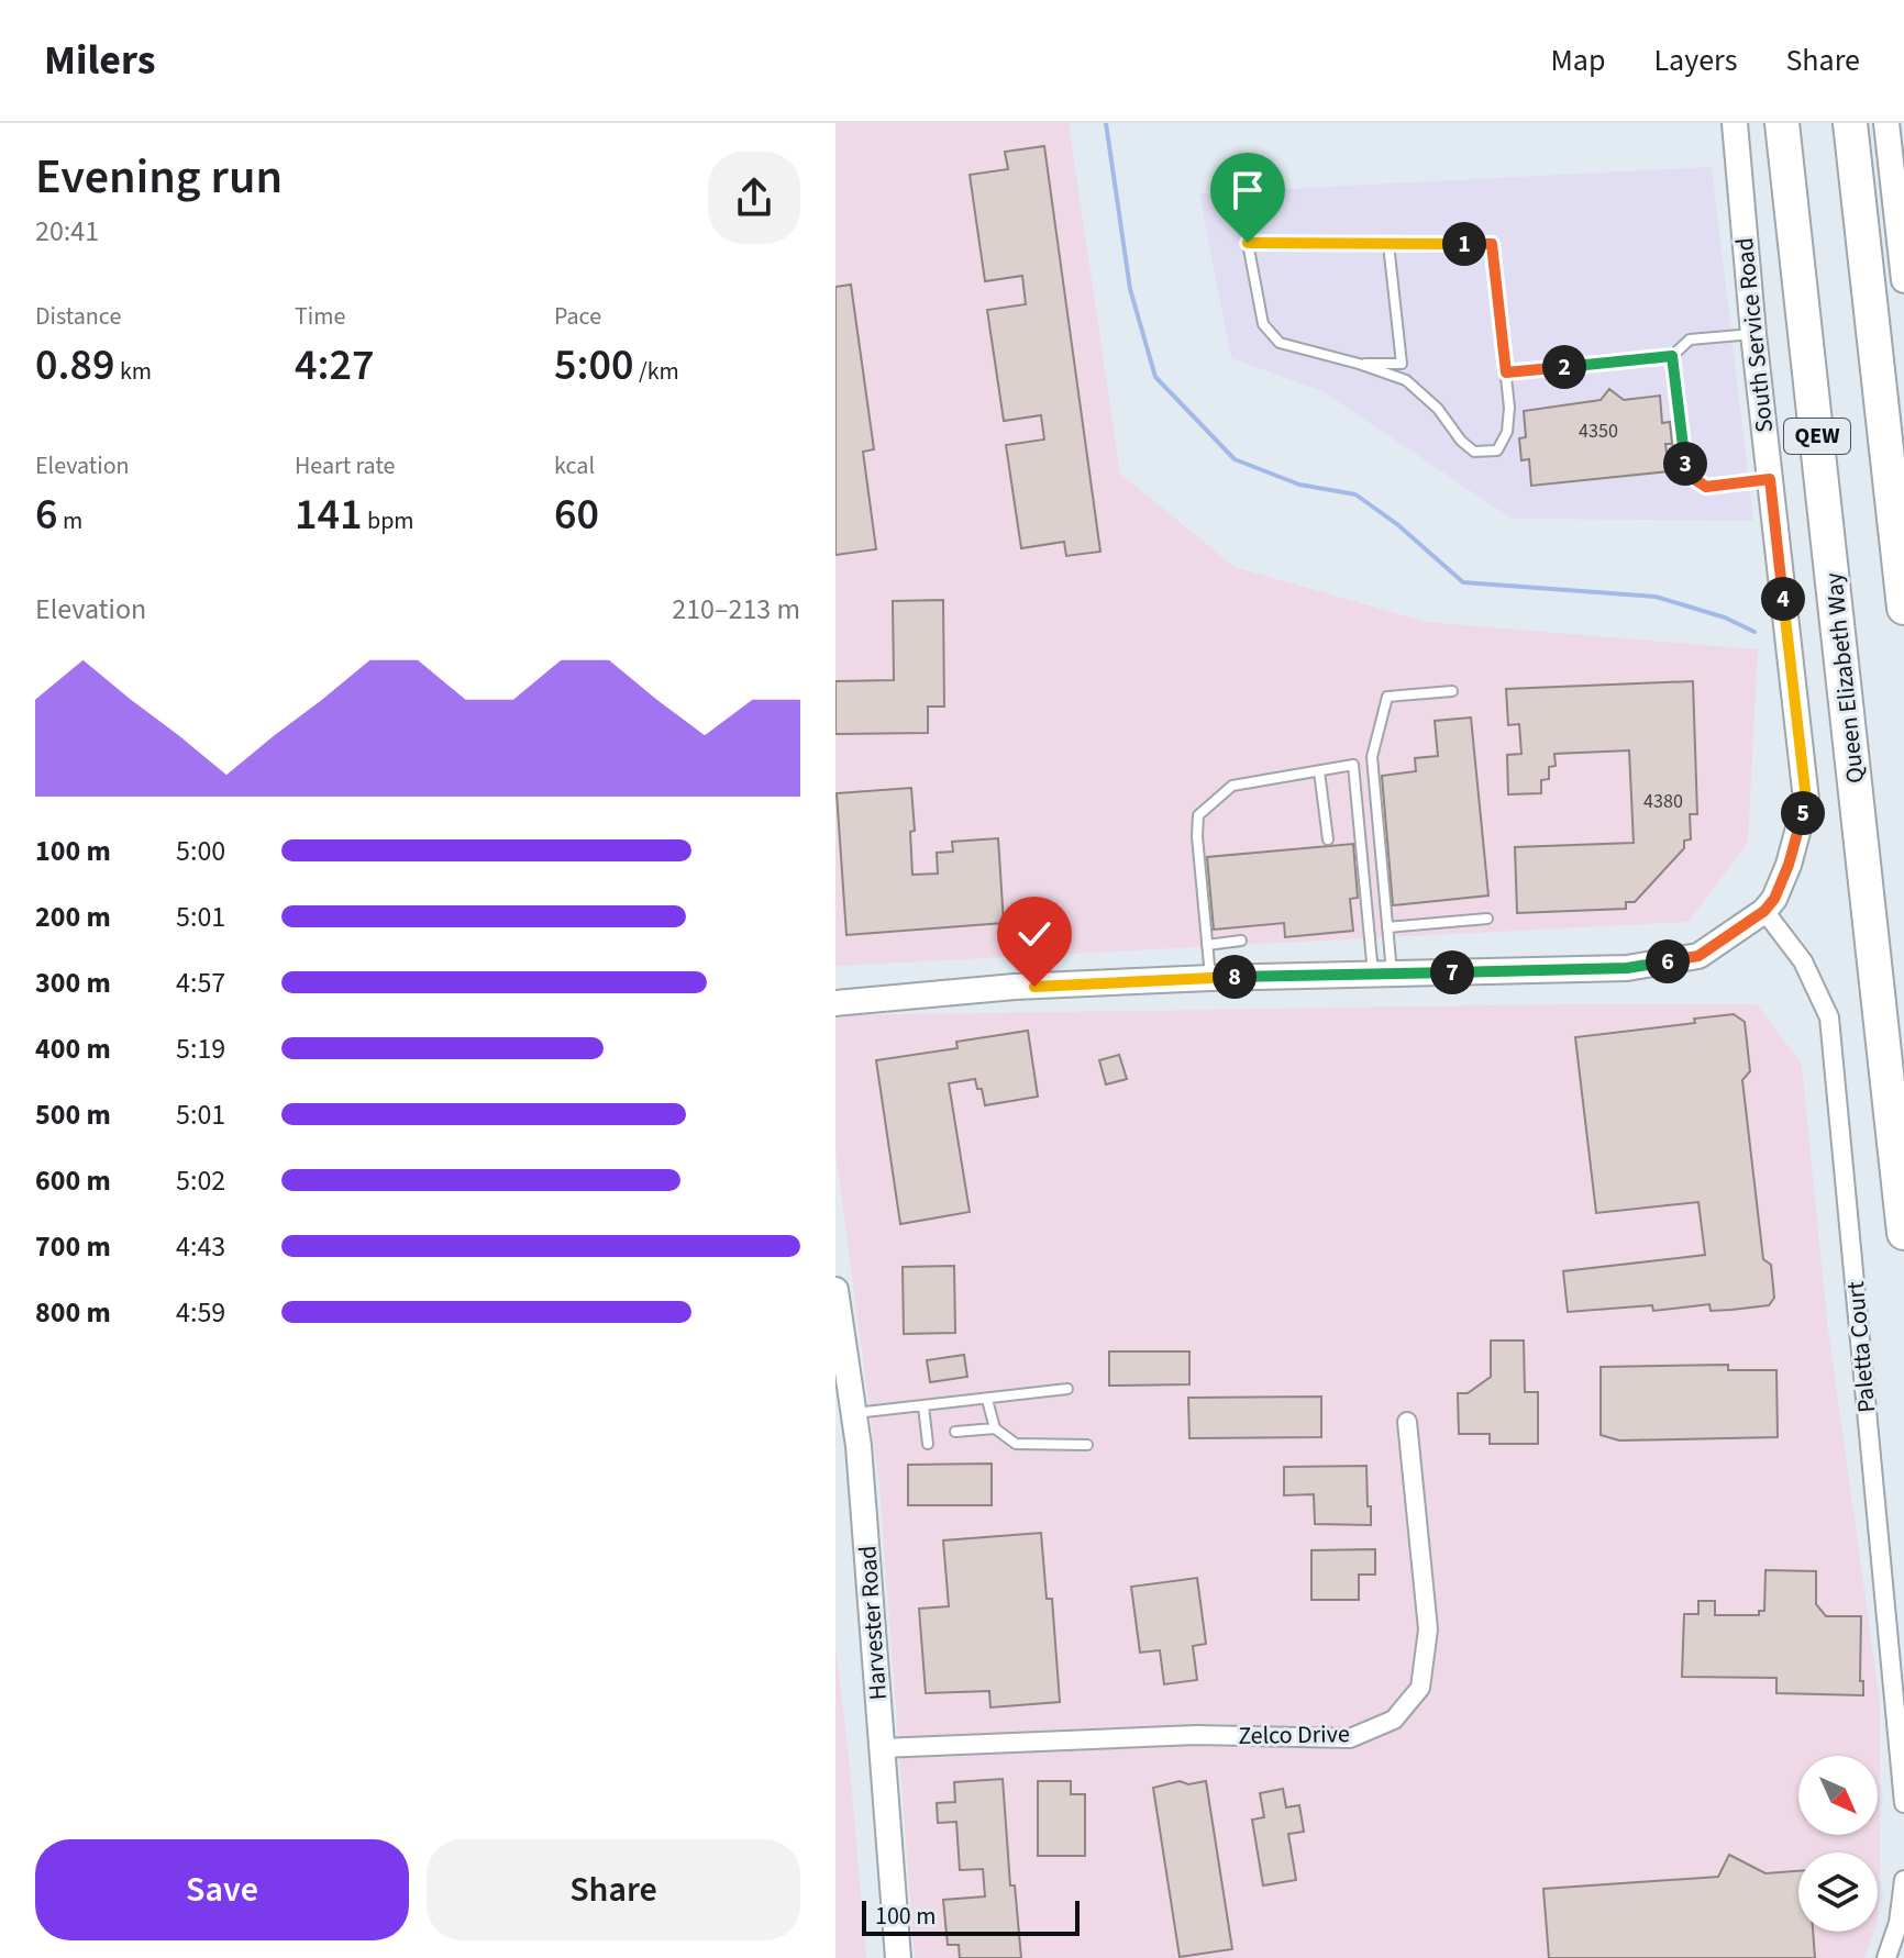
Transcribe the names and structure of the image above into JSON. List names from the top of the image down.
{
  "streets": {
    "highway": ["QEW", "Queen Elizabeth Way"],
    "street": [
      "South Service Road",
      "Paletta Court",
      "Harvester Road",
      "Zelco Drive"
    ]
  },
  "crossings": [
    ["South Service Road", "Paletta Court"],
    ["Harvester Road", "Zelco Drive"]
  ],
  "house_numbers": ["4350", "4380"],
  "scale_bar": "100 m",
  "north": "bottom right",
  "page": {
    "header": "Milers",
    "nav": ["Map", "Layers", "Share"],
    "heading": ["Evening run", "20:41"],
    "pins": [
      "1",
      "2",
      "3",
      "4",
      "5",
      "6",
      "7",
      "8"
    ],
    "stats": [
      ["Distance", "0.89 km"],
      ["Time", "4:27"],
      ["Pace", "5:00 /km"],
      ["Elevation", "6 m"],
      ["Heart rate", "141 bpm"],
      ["kcal", "60"]
    ],
    "chart": ["Elevation", "210–213 m"],
    "list": [
      {
        "name": "100 m",
        "note": "5:00"
      },
      {
        "name": "200 m",
        "note": "5:01"
      },
      {
        "name": "300 m",
        "note": "4:57"
      },
      {
        "name": "400 m",
        "note": "5:19"
      },
      {
        "name": "500 m",
        "note": "5:01"
      },
      {
        "name": "600 m",
        "note": "5:02"
      },
      {
        "name": "700 m",
        "note": "4:43"
      },
      {
        "name": "800 m",
        "note": "4:59"
      }
    ],
    "buttons": ["Save", "Share"],
    "scale": "100 m"
  }
}
